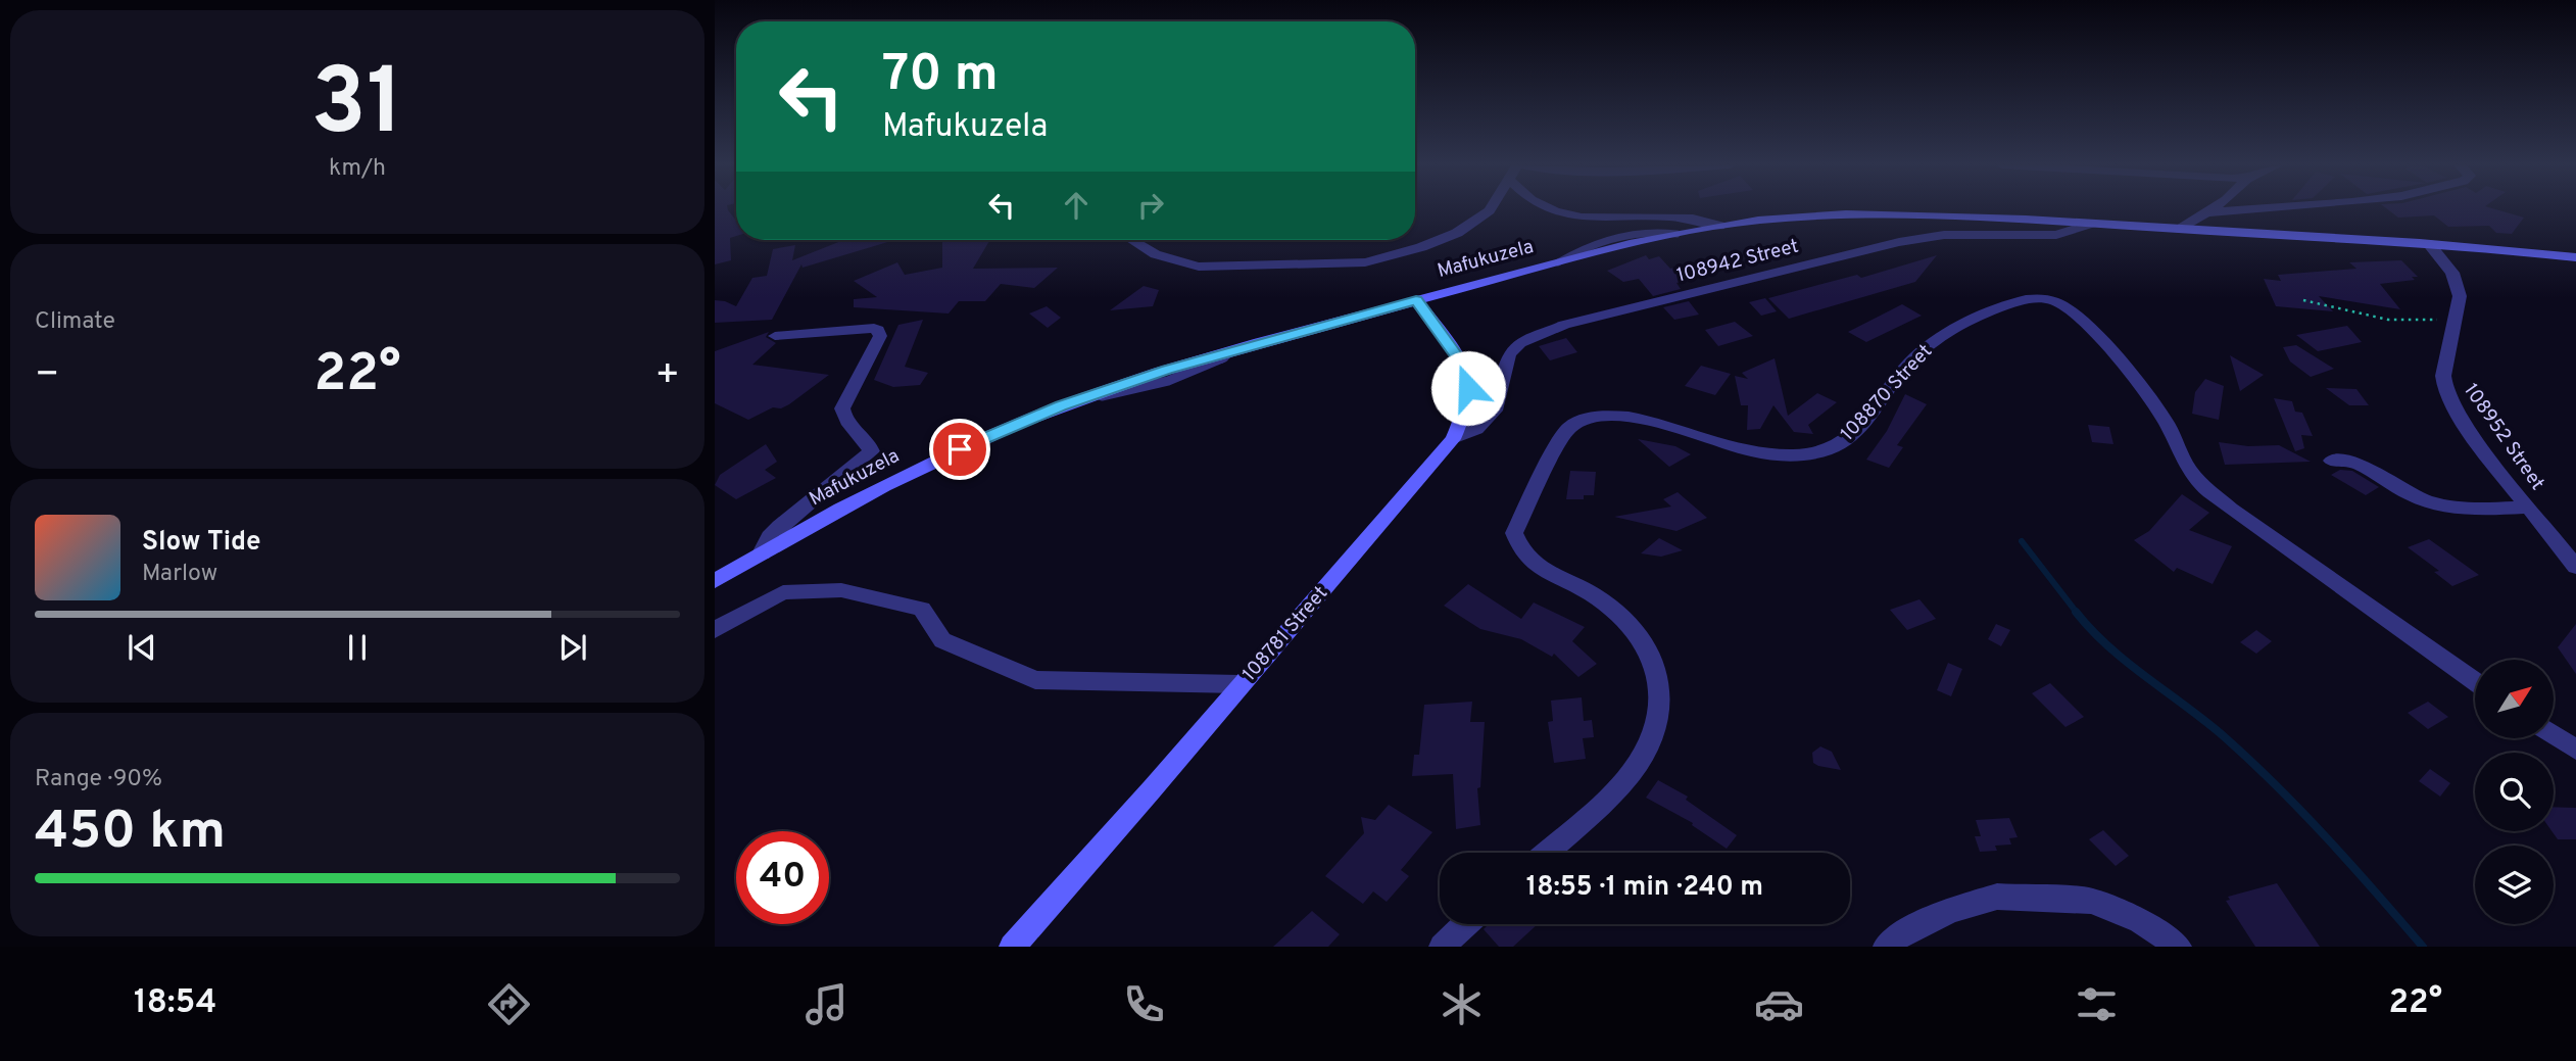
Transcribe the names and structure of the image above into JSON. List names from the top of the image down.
{
  "streets": {
    "main road": ["Mafukuzela", "108781 Street"],
    "street": ["108942 Street", "108870 Street", "108952 Street"]
  },
  "crossings": [
    ["Mafukuzela", "108942 Street"],
    ["Mafukuzela", "108952 Street"],
    ["Mafukuzela", "108781 Street"],
    ["108942 Street", "108781 Street"]
  ],
  "north": "top right",
  "page": {
    "tile": [
      ["31", "km/h"],
      "Climate",
      ["Range · 90%", "450 km"]
    ],
    "turn": ["70 m", "Mafukuzela"],
    "heat": ["−", "22°", "+"],
    "song": ["Slow Tide", "Marlow"],
    "limit": "40",
    "trip": "18:55 · 1 min · 240 m",
    "tabs": ["18:54", "22°"]
  }
}
